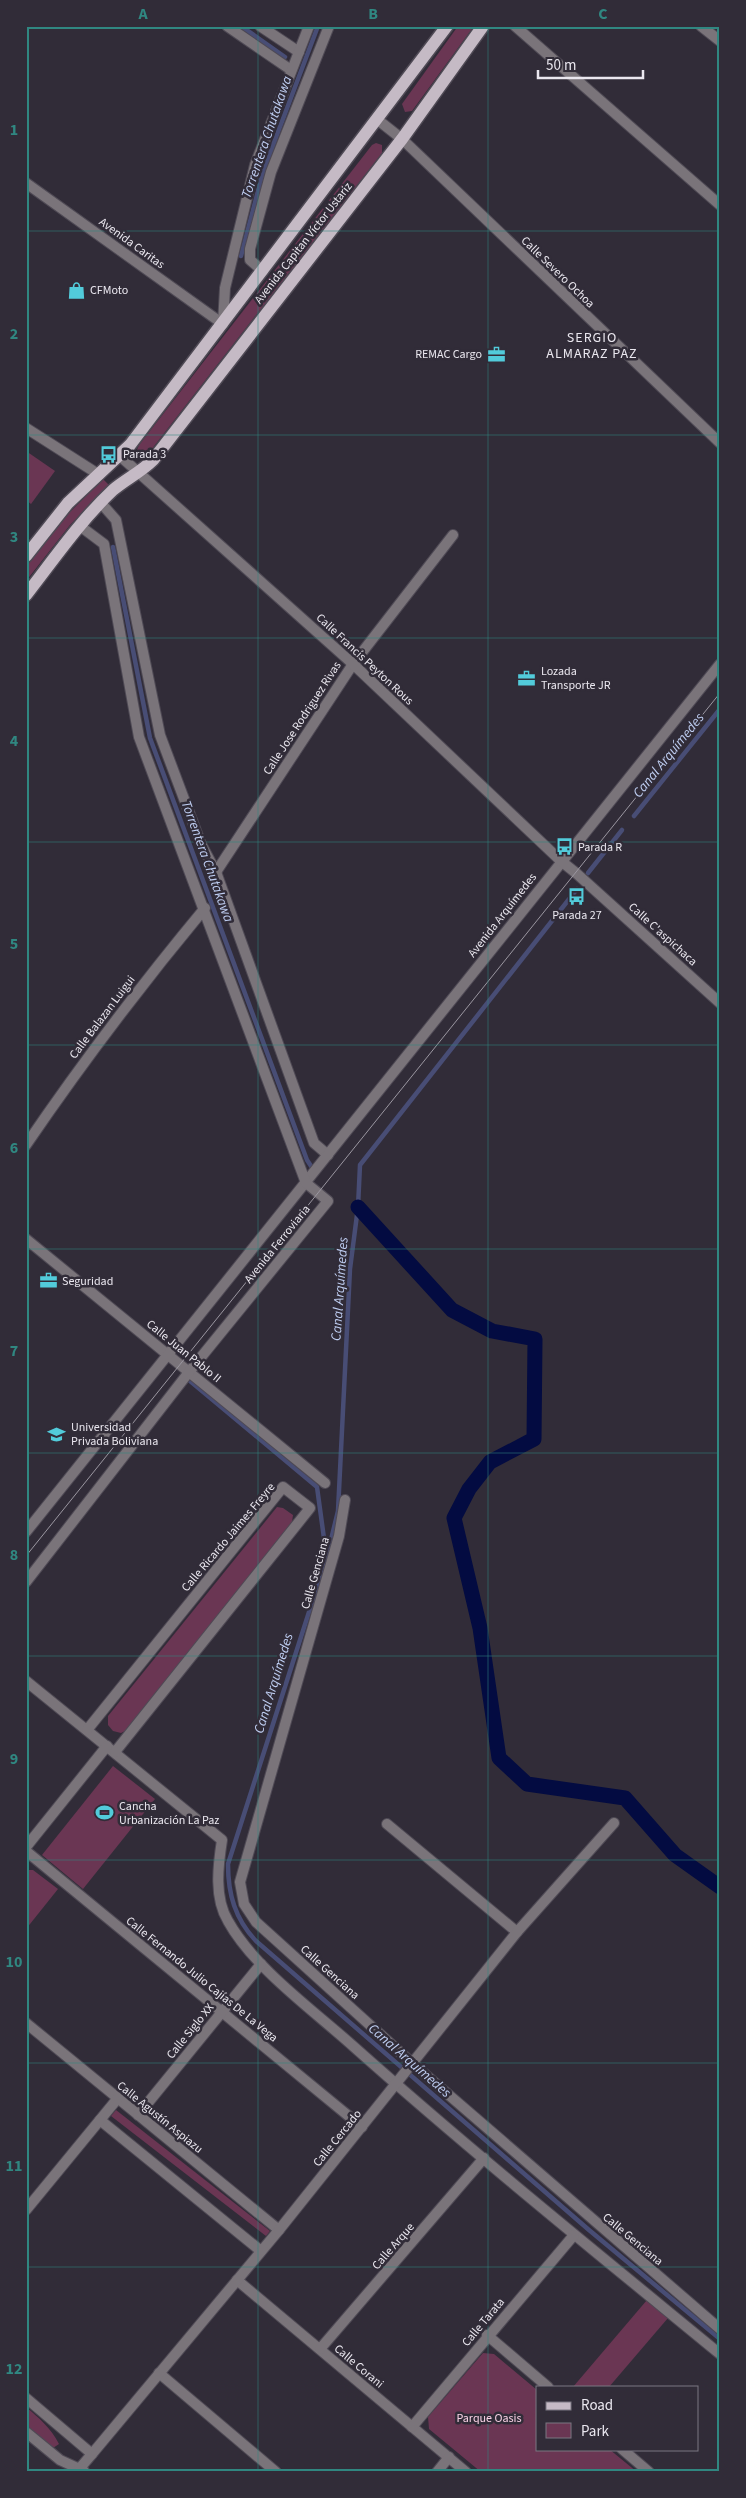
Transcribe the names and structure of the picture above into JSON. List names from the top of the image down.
{
  "streets": {
    "main road": ["Avenida Capitan Víctor Ustariz"],
    "street": [
      "Avenida Caritas",
      "Calle Severo Ochoa",
      "Calle Francis Peyton Rous",
      "Calle Jose Rodriguez Rivas",
      "Avenida Arquímedes",
      "Calle C'aspichaca",
      "Calle Balazan Luigui",
      "Avenida Ferroviaria",
      "Calle Juan Pablo II",
      "Calle Ricardo Jaimes Freyre",
      "Calle Genciana",
      "Calle Fernando Julio Cajías De La Vega",
      "Calle Siglo XX",
      "Calle Agustín Aspiazu",
      "Calle Cercado",
      "Calle Arque",
      "Calle Tarata",
      "Calle Corani"
    ]
  },
  "crossings": [
    ["Avenida Caritas", "Avenida Capitan Víctor Ustariz"],
    ["Avenida Capitan Víctor Ustariz", "Calle Severo Ochoa"],
    ["Avenida Capitan Víctor Ustariz", "Calle Francis Peyton Rous"],
    ["Calle Francis Peyton Rous", "Calle Jose Rodriguez Rivas"],
    ["Calle Francis Peyton Rous", "Avenida Arquímedes"],
    ["Calle Francis Peyton Rous", "Calle C'aspichaca"],
    ["Avenida Arquímedes", "Avenida Ferroviaria"],
    ["Avenida Ferroviaria", "Calle Juan Pablo II"],
    ["Calle Genciana", "Calle Cercado"],
    ["Calle Fernando Julio Cajías De La Vega", "Calle Siglo XX"],
    ["Calle Fernando Julio Cajías De La Vega", "Calle Cercado"],
    ["Calle Siglo XX", "Calle Agustín Aspiazu"],
    ["Calle Agustín Aspiazu", "Calle Cercado"],
    ["Calle Cercado", "Calle Corani"],
    ["Calle Arque", "Calle Corani"],
    ["Calle Tarata", "Calle Corani"]
  ],
  "districts": ["SERGIO ALMARAZ PAZ"],
  "water": ["Torrentera Chutakawa", "Canal Arquímedes"],
  "parks": ["Parque Oasis"],
  "places": {
    "shop": ["CFMoto"],
    "office": ["REMAC Cargo", "Lozada Transporte JR", "Seguridad"],
    "bus stop": ["Parada 3", "Parada R", "Parada 27"],
    "school or university": ["Universidad Privada Boliviana"],
    "sports": ["Cancha Urbanización La Paz"]
  },
  "legend": ["Road", "Park"],
  "scale_bar": "50 m",
  "grid": {
    "columns": ["A", "B", "C"],
    "rows": [
      "1",
      "2",
      "3",
      "4",
      "5",
      "6",
      "7",
      "8",
      "9",
      "10",
      "11",
      "12"
    ]
  }
}
